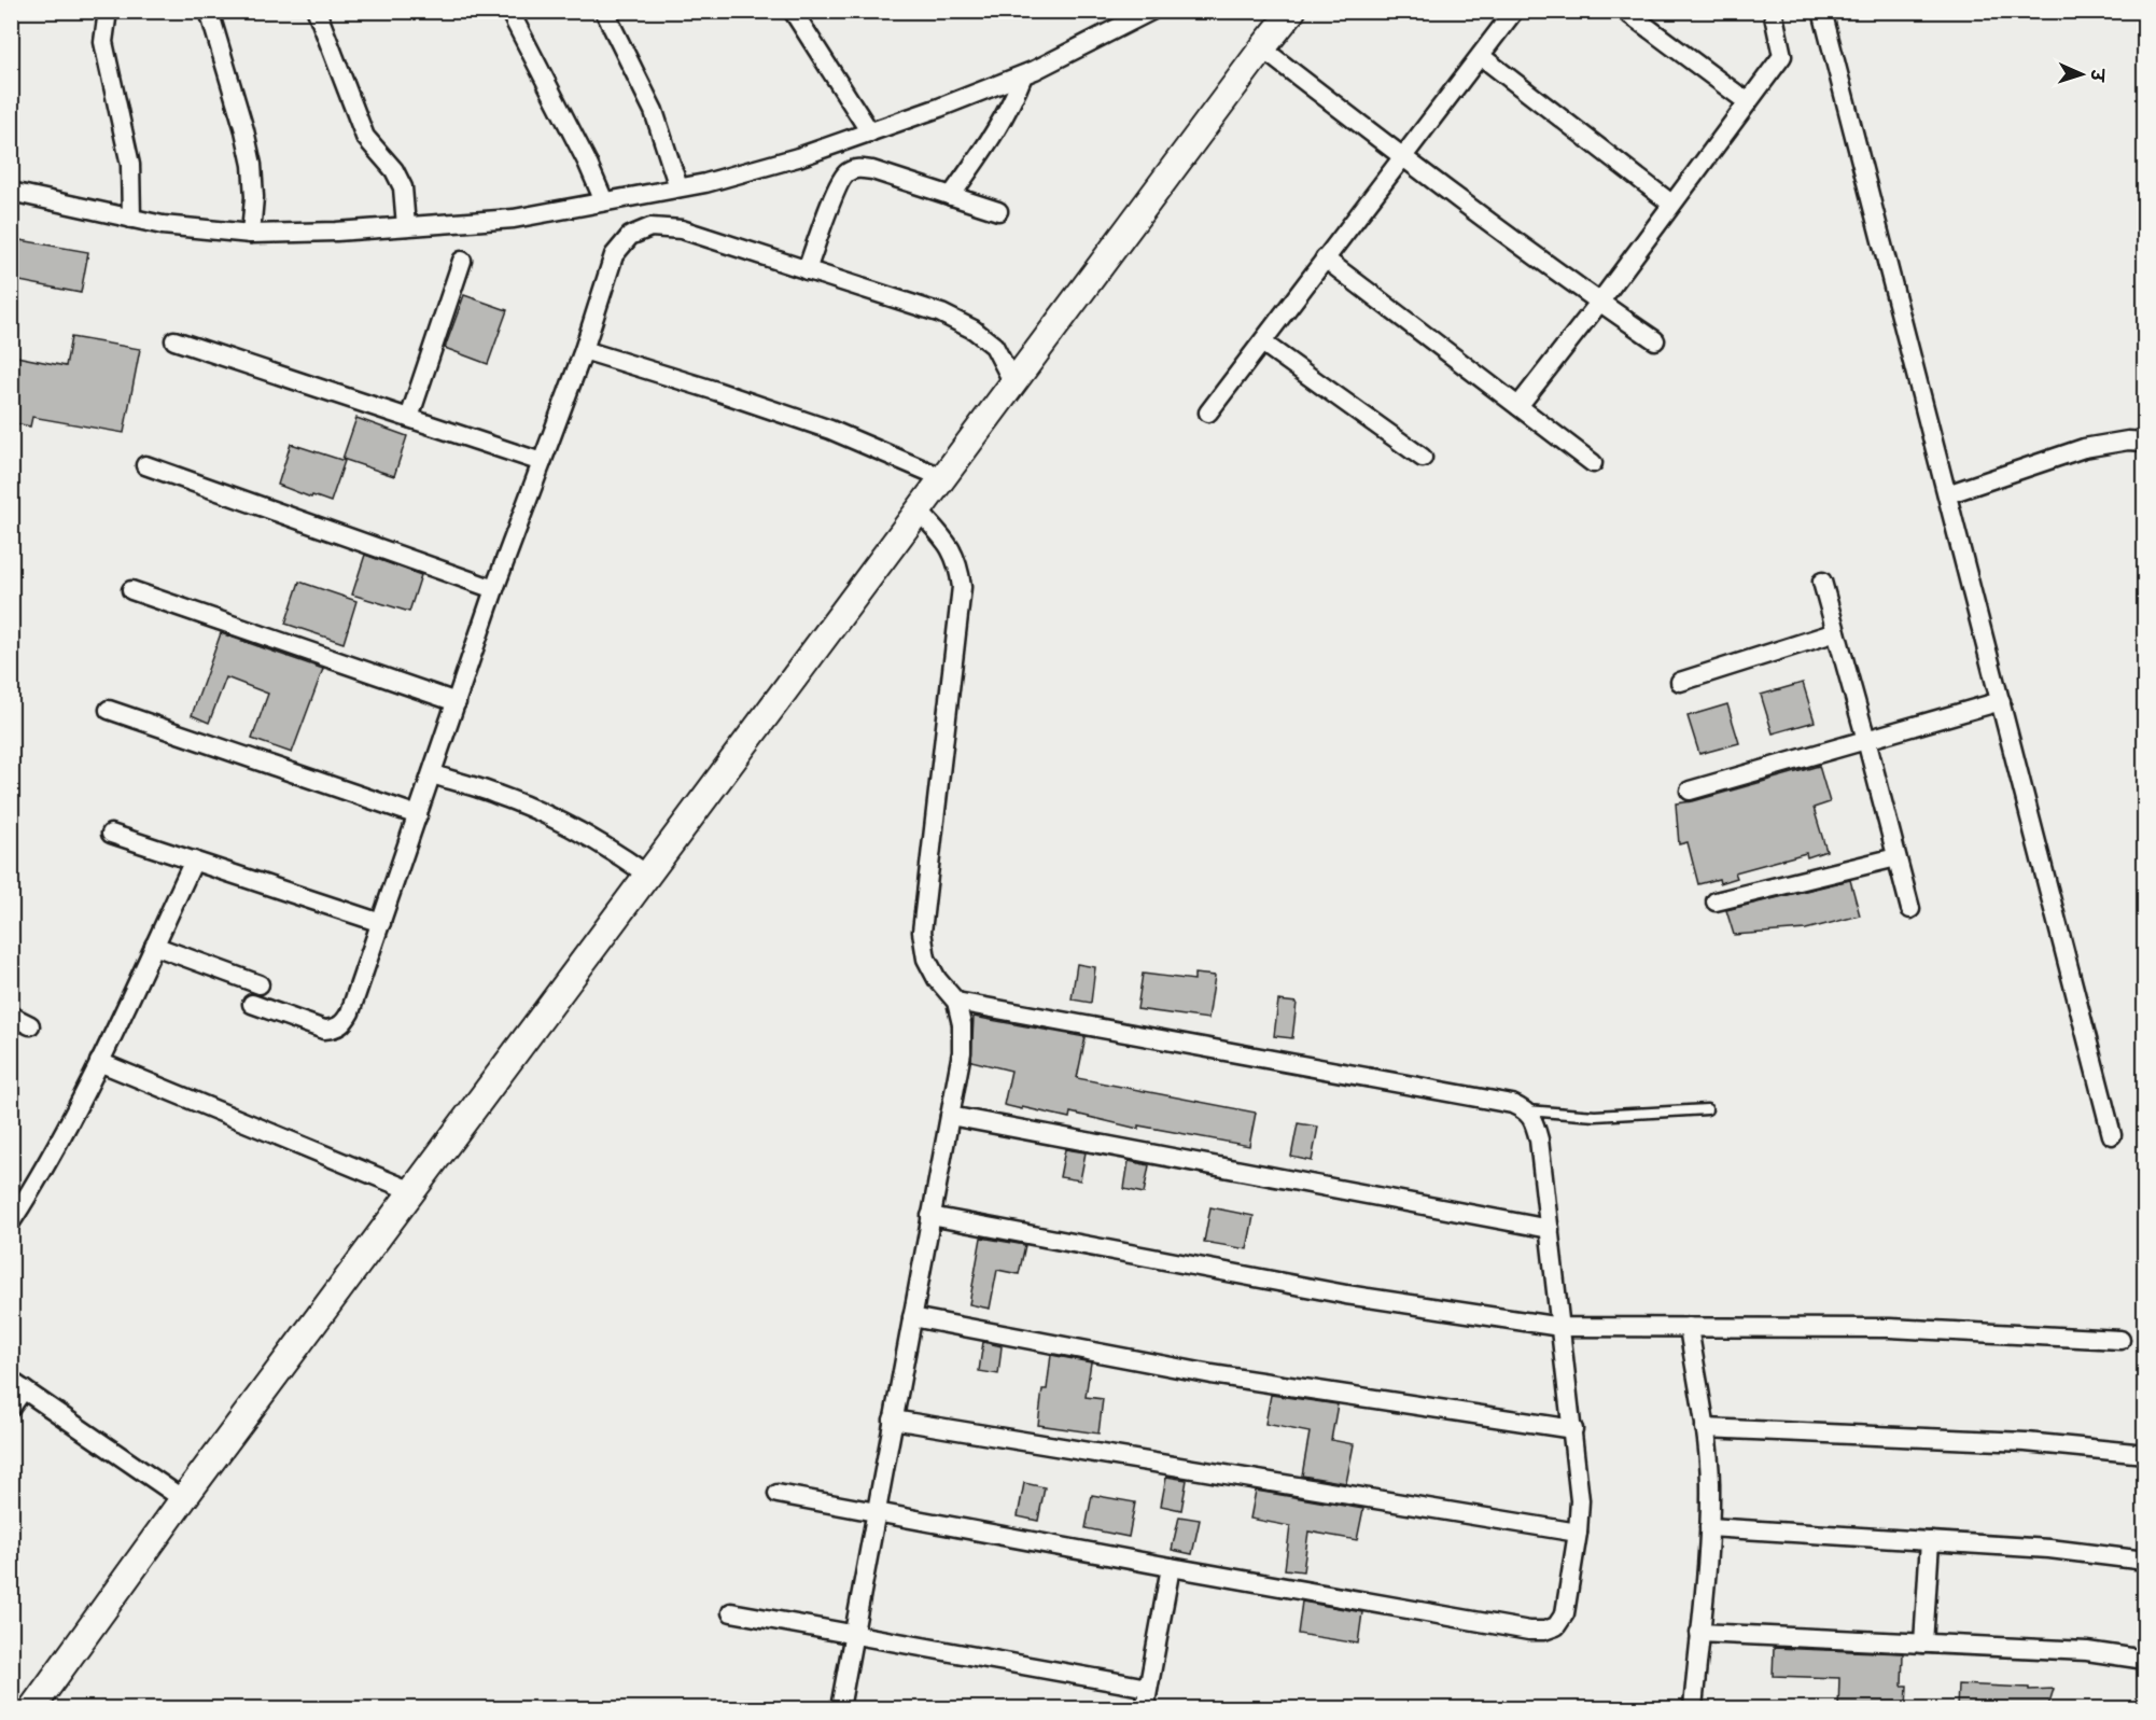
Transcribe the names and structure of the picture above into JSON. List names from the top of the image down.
{
  "north": "right"
}
